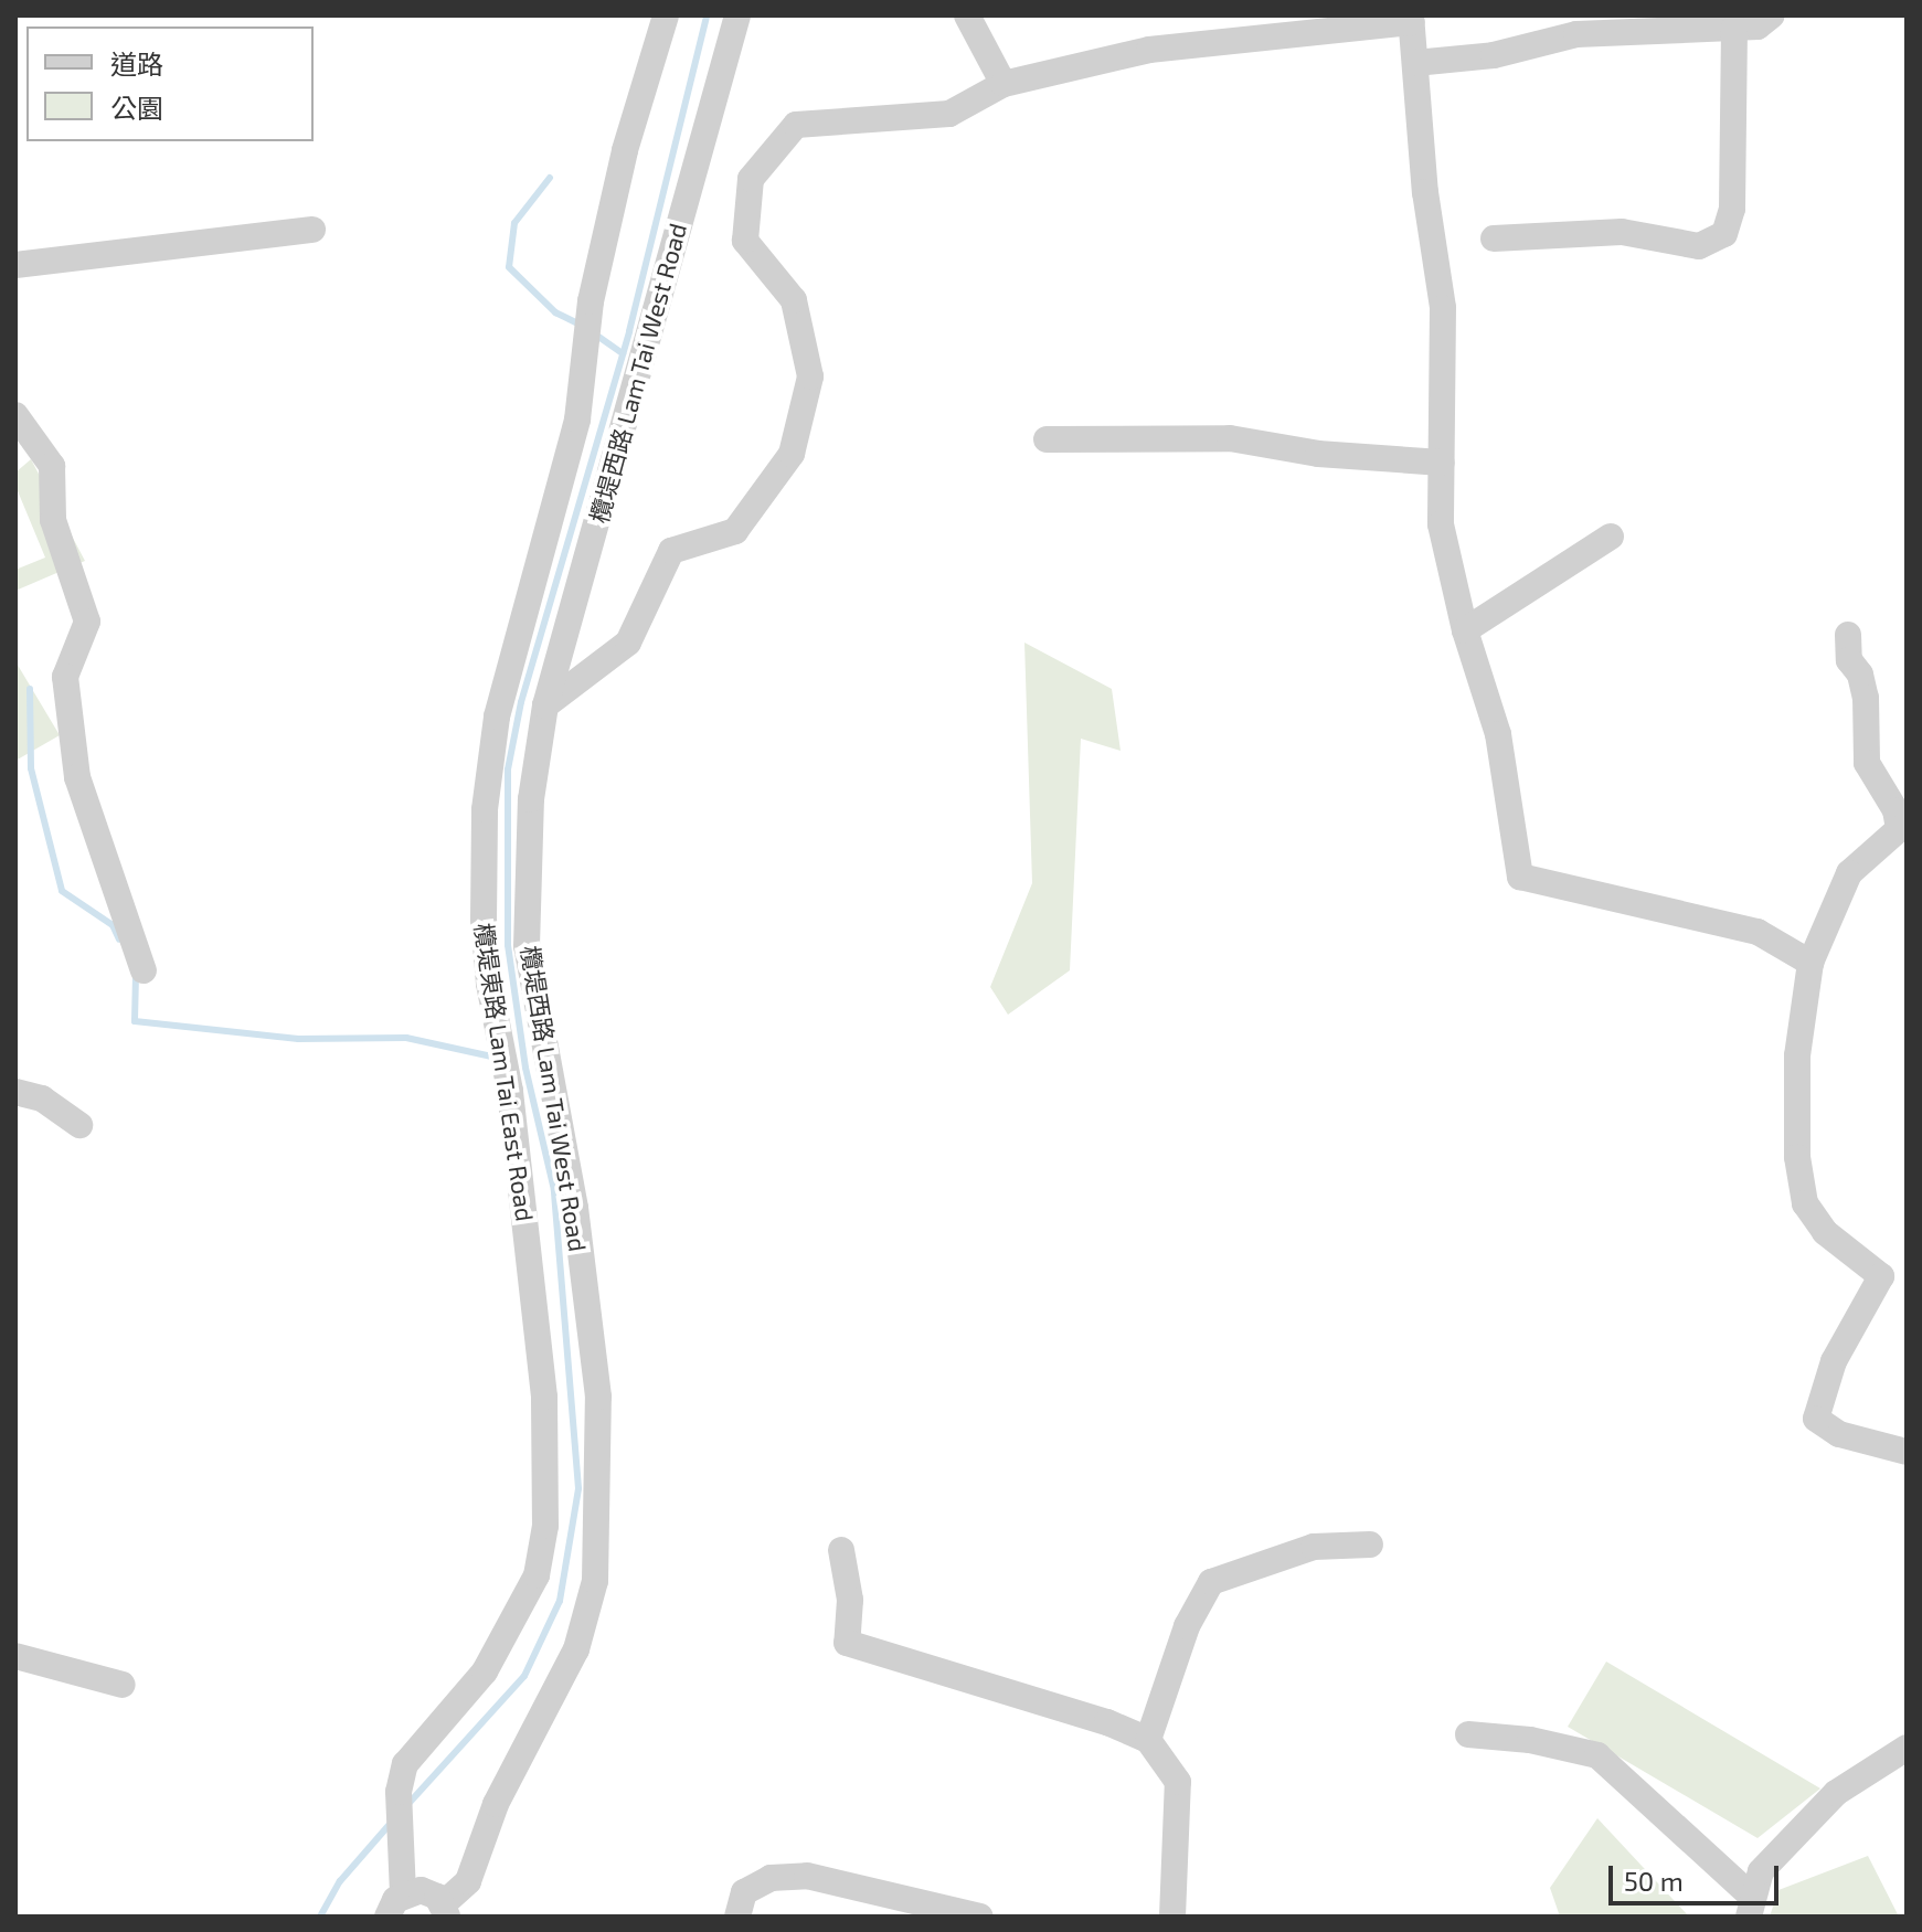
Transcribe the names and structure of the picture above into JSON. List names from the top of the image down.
{
  "streets": {
    "street": ["欖堤西路 Lam Tai West Road", "欖堤東路 Lam Tai East Road"]
  },
  "legend": ["道路", "公園"],
  "scale_bar": "50 m"
}
